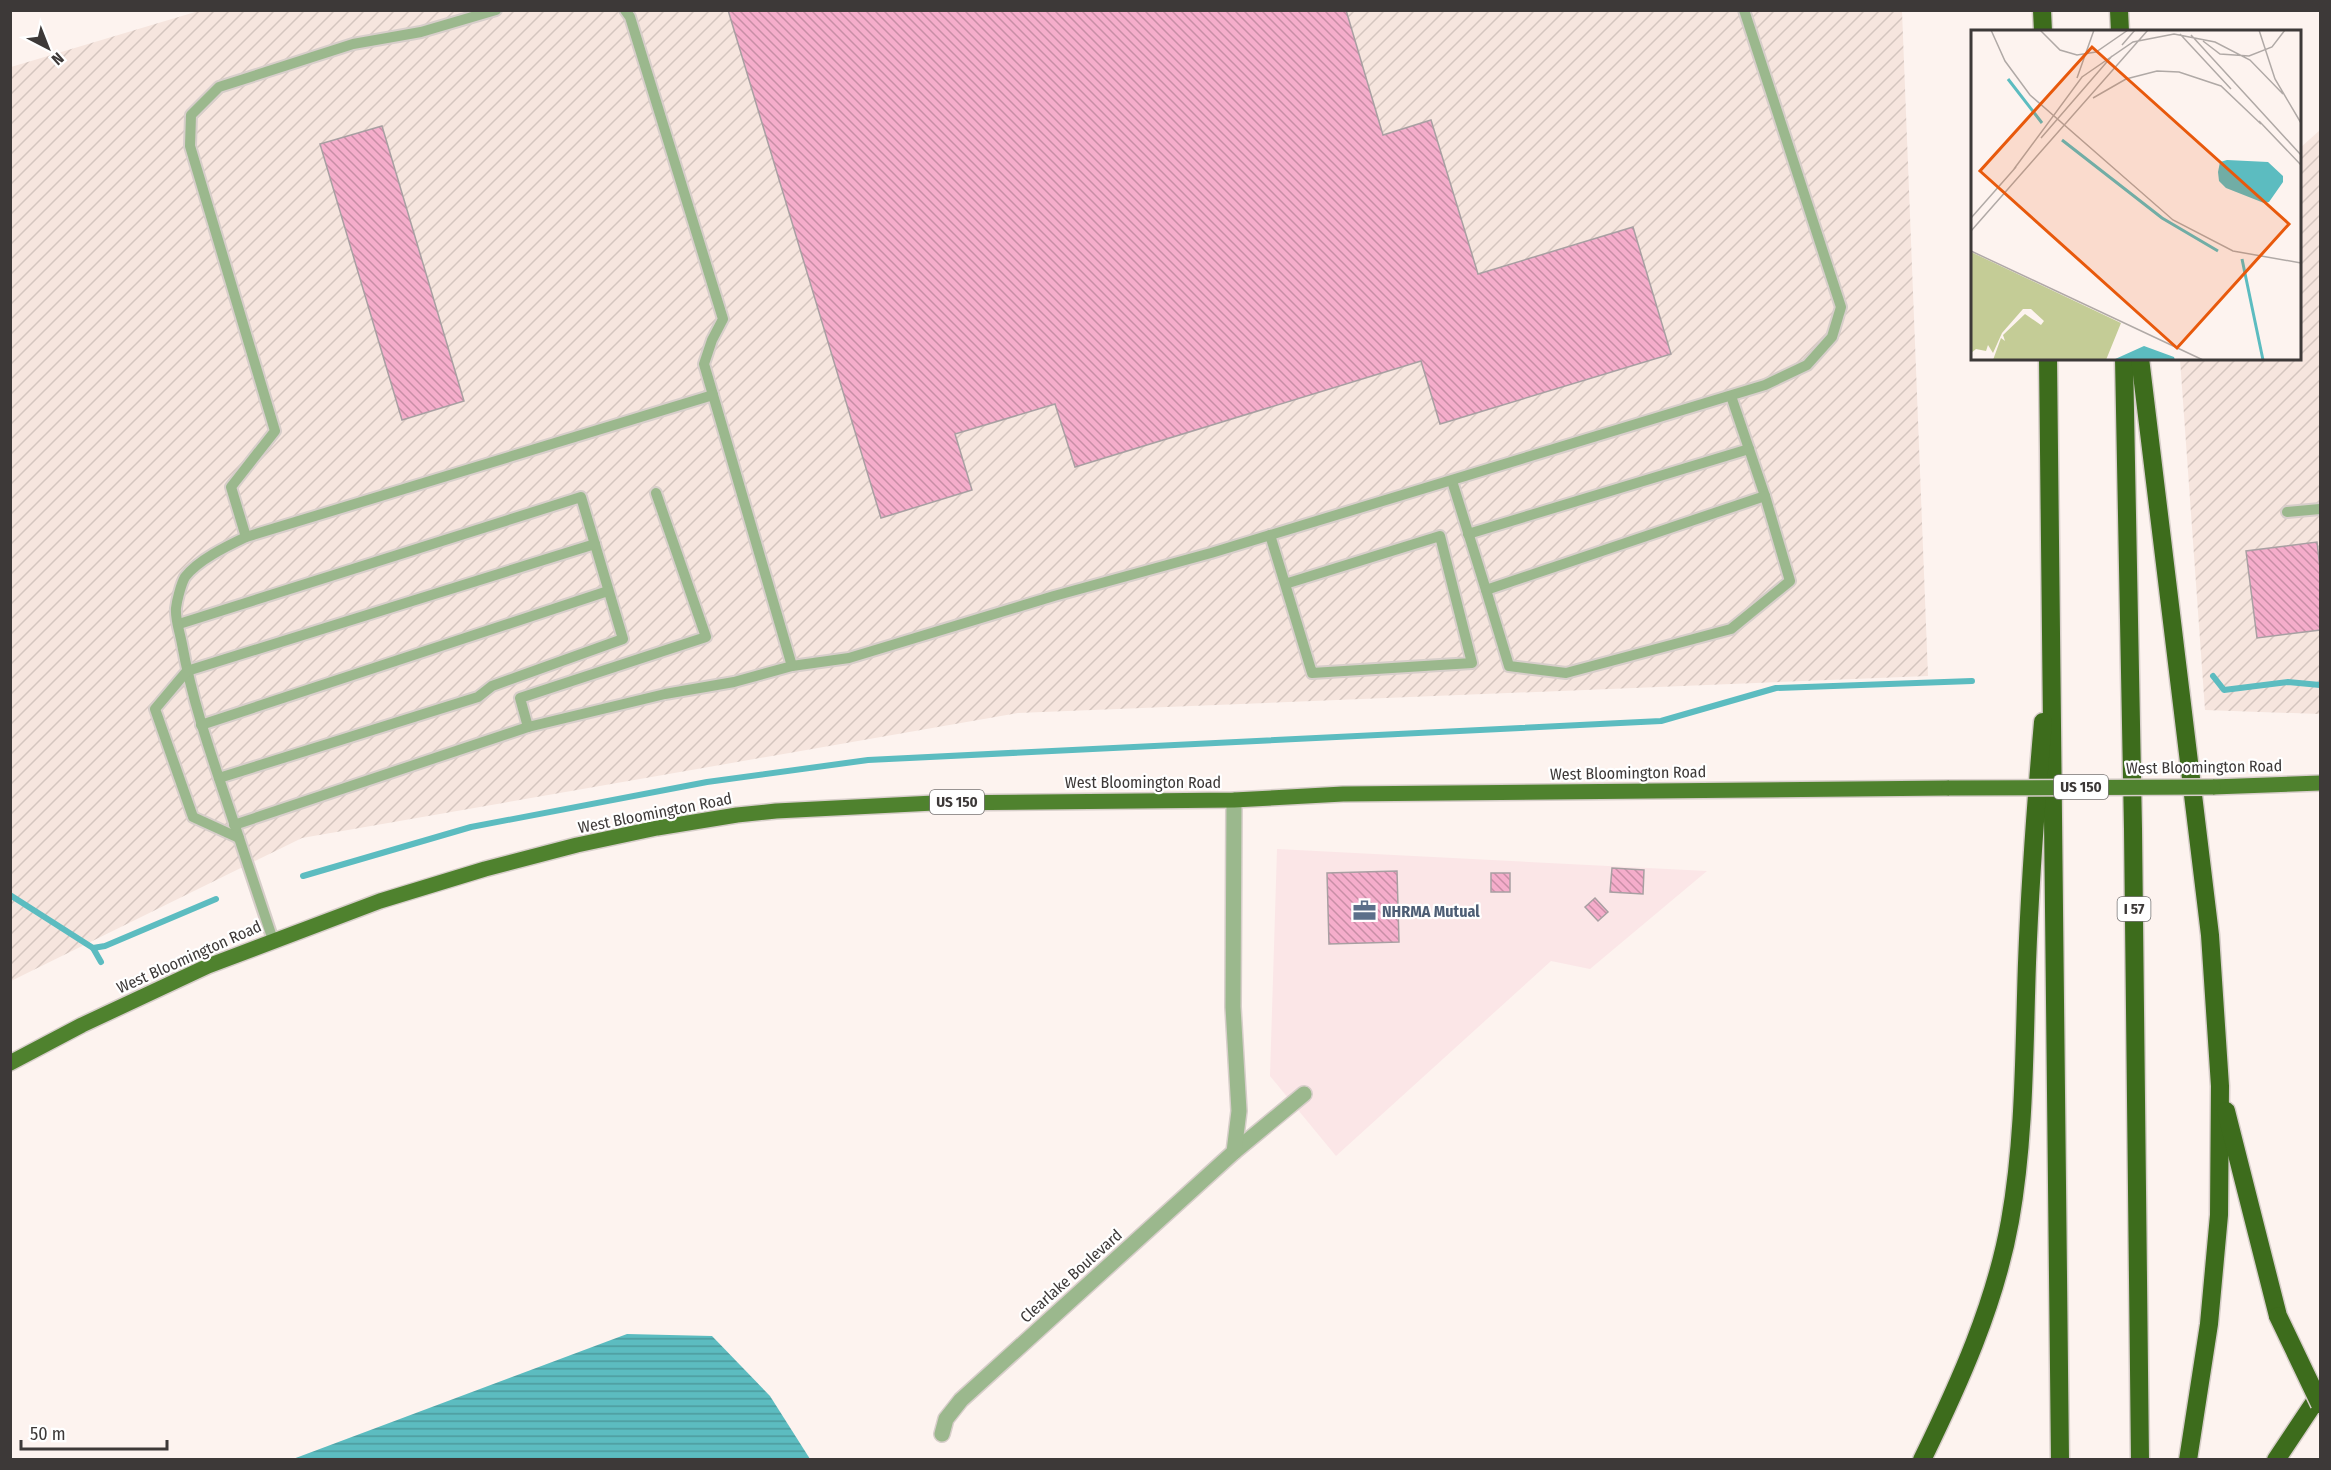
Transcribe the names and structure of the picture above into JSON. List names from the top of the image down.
{
  "streets": {
    "highway": ["I 57"],
    "main road": ["West Bloomington Road", "US 150"],
    "street": ["Clearlake Boulevard"]
  },
  "places": {
    "office": ["NHRMA Mutual"]
  },
  "scale_bar": "50 m",
  "north": "bottom right"
}
